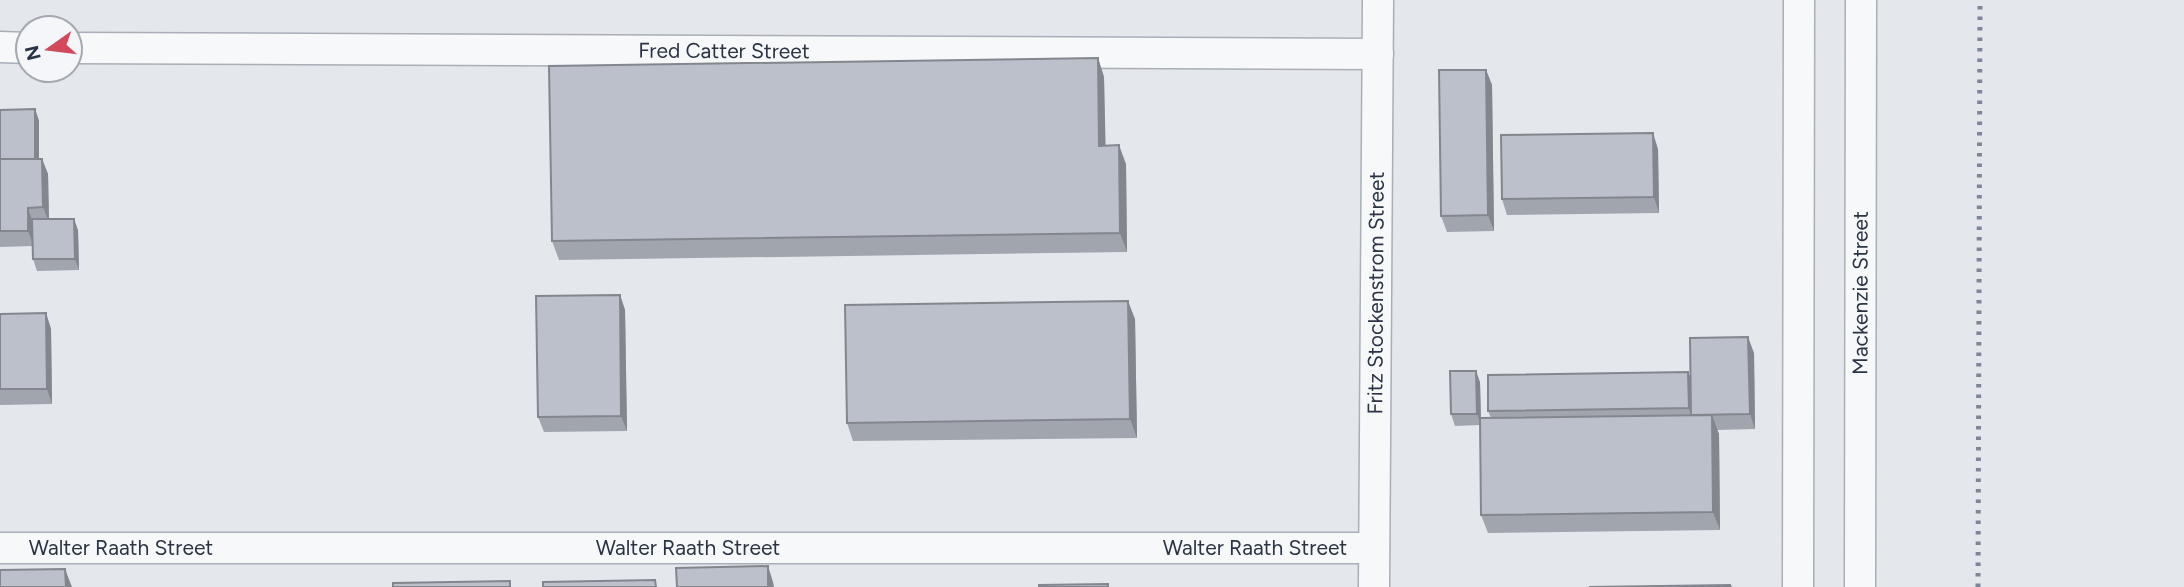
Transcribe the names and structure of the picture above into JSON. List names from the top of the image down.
{
  "streets": {
    "street": [
      "Fred Catter Street",
      "Fritz Stockenstrom Street",
      "Mackenzie Street",
      "Walter Raath Street"
    ]
  },
  "crossings": [
    ["Fred Catter Street", "Fritz Stockenstrom Street"],
    ["Fritz Stockenstrom Street", "Walter Raath Street"]
  ],
  "north": "left"
}
